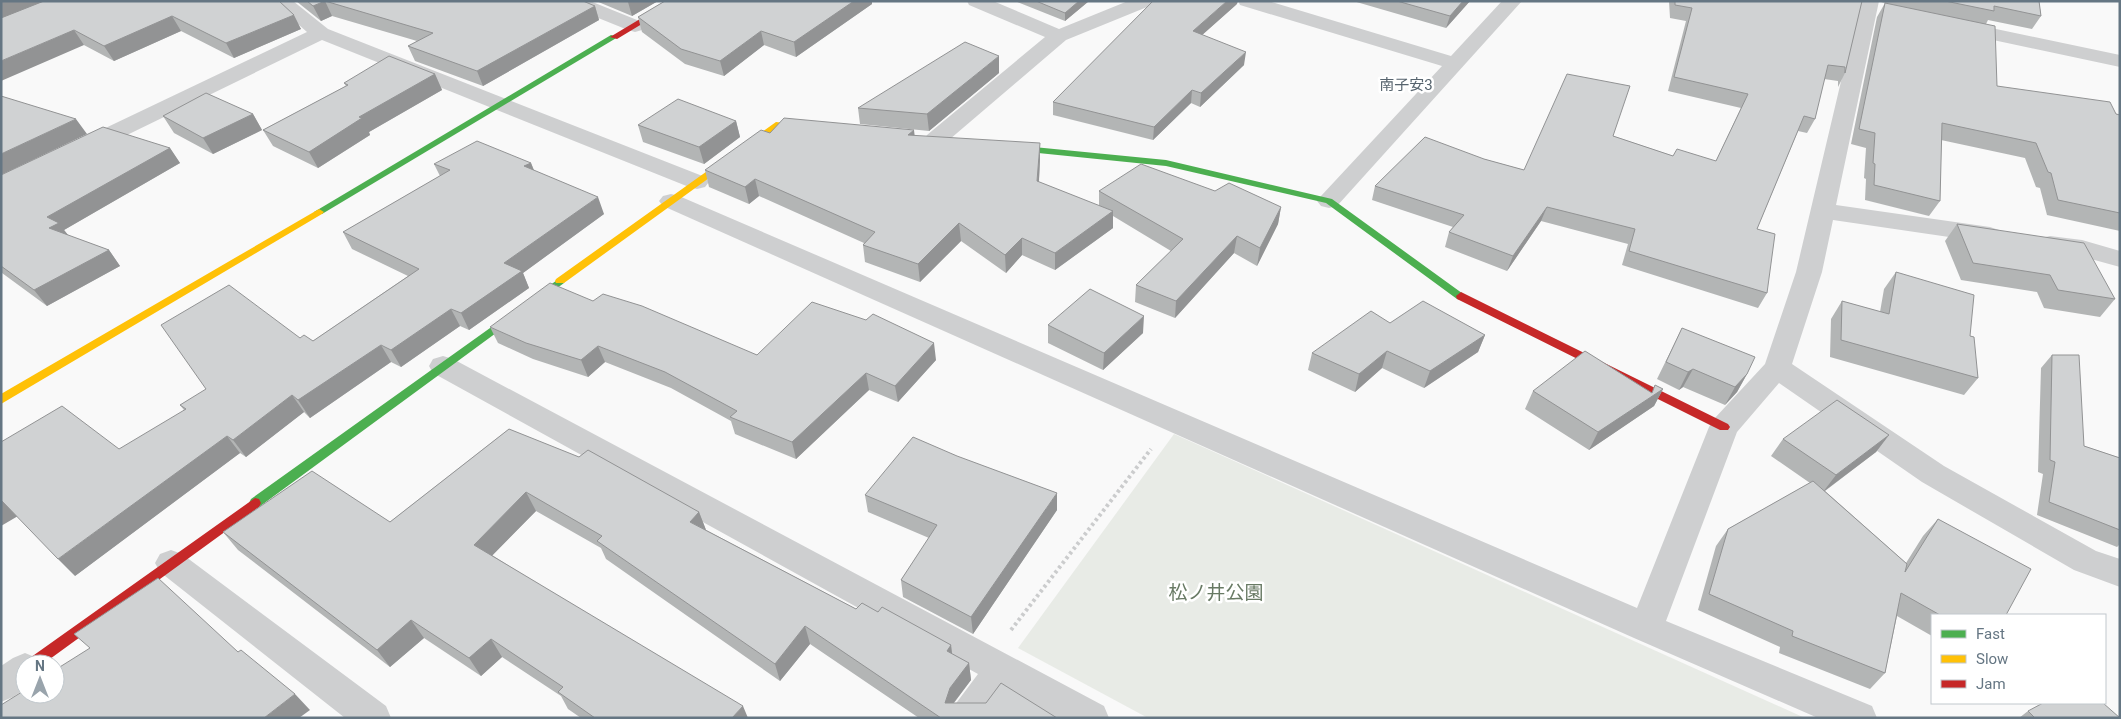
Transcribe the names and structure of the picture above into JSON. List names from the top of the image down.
{
  "districts": ["南子安3"],
  "parks": ["松ノ井公園"],
  "legend": ["Fast", "Slow", "Jam"],
  "north": "top"
}
